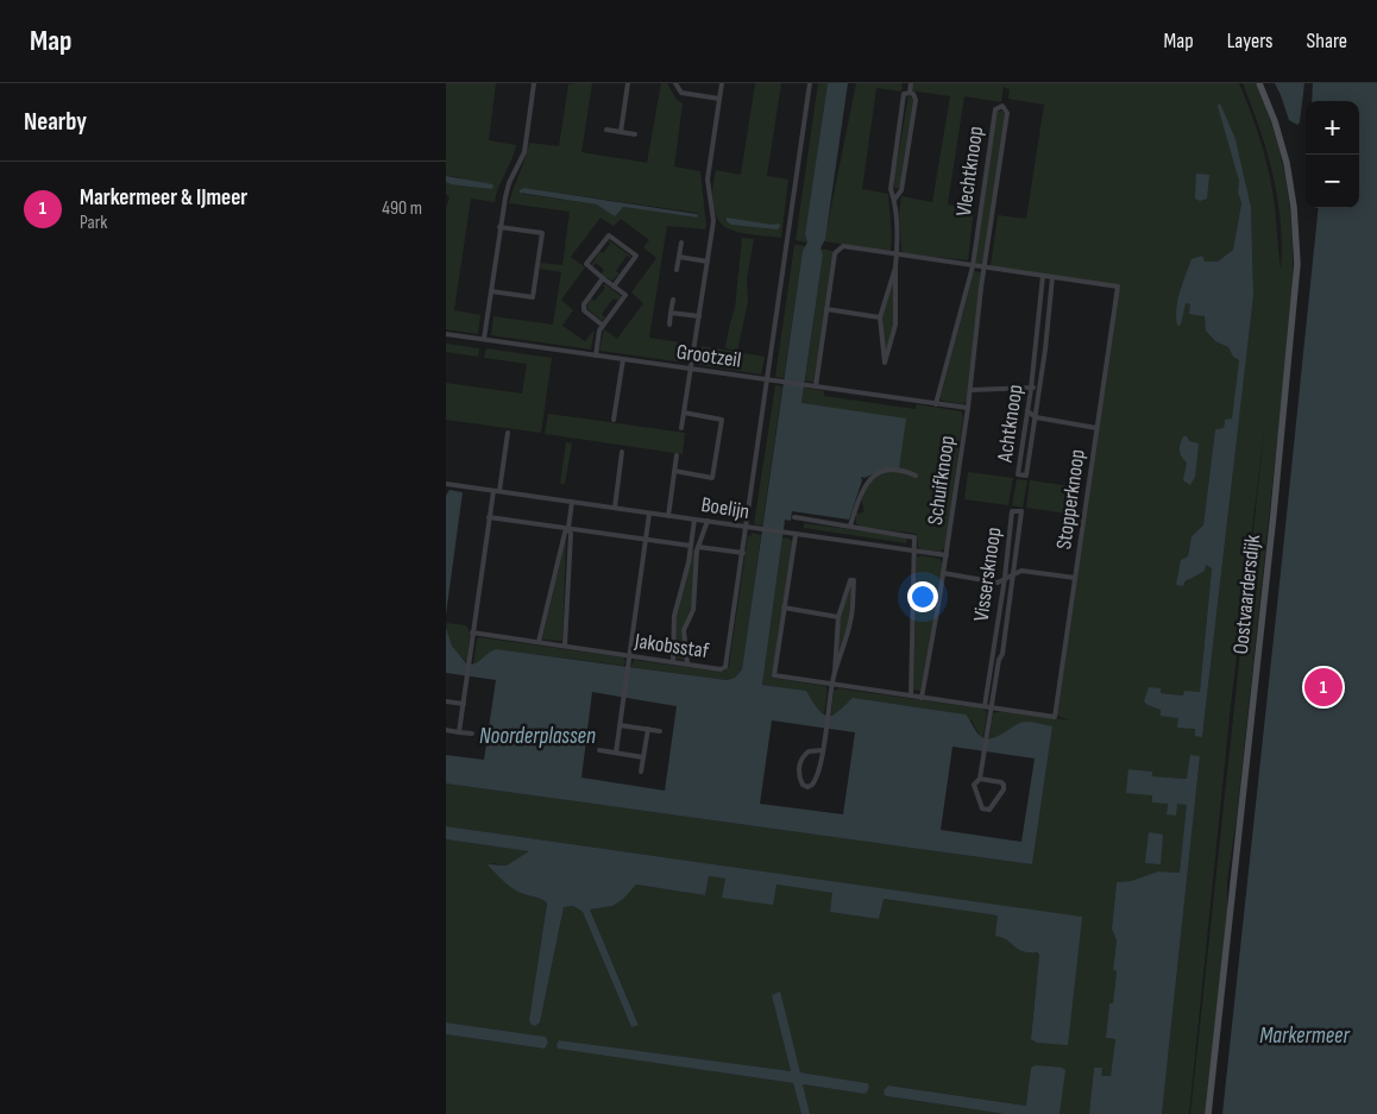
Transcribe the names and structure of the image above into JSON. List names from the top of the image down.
{
  "streets": {
    "main road": ["Oostvaardersdijk"],
    "street": [
      "Vlechtknoop",
      "Grootzeil",
      "Achtknoop",
      "Schuifknoop",
      "Stopperknoop",
      "Boelijn",
      "Vissersknoop",
      "Jakobsstaf"
    ]
  },
  "crossings": [
    ["Vlechtknoop", "Schuifknoop"],
    ["Grootzeil", "Schuifknoop"],
    ["Grootzeil", "Jakobsstaf"],
    ["Achtknoop", "Stopperknoop"],
    ["Schuifknoop", "Boelijn"],
    ["Stopperknoop", "Vissersknoop"],
    ["Boelijn", "Jakobsstaf"]
  ],
  "water": ["Noorderplassen", "Markermeer"],
  "page": {
    "header": "Map",
    "nav": ["Map", "Layers", "Share"],
    "heading": "Nearby",
    "map_buttons": ["+", "−"],
    "list": [
      {
        "mark": "1",
        "name": "Markermeer & IJmeer",
        "note": "Park",
        "value": "490 m"
      }
    ],
    "pins": "1"
  }
}
